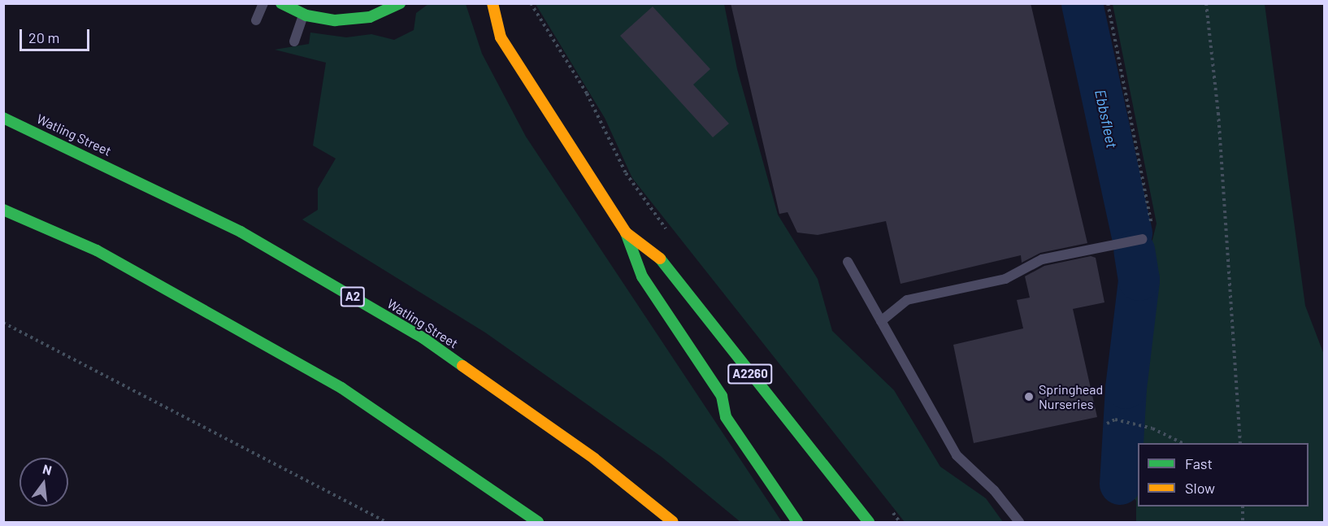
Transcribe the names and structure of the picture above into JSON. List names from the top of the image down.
{
  "streets": {
    "main road": ["Watling Street", "A2", "A2260"]
  },
  "water": ["Ebbsfleet"],
  "places": ["Springhead Nurseries"],
  "legend": ["Fast", "Slow"],
  "scale_bar": "20 m",
  "north": "top"
}
